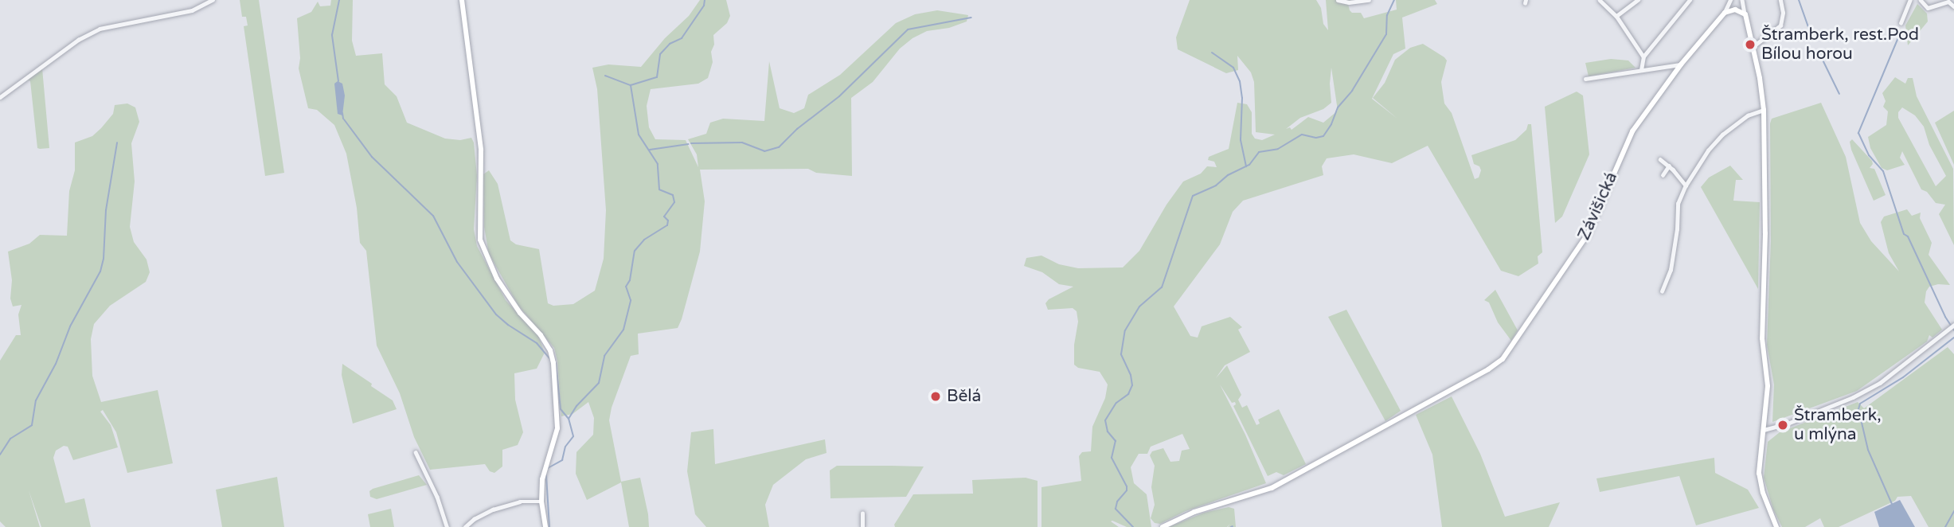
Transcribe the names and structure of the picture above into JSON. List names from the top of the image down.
{
  "streets": {
    "street": ["Závišická"]
  },
  "places": ["Štramberk, rest.Pod Bílou horou", "Bělá", "Štramberk, u mlýna"]
}
